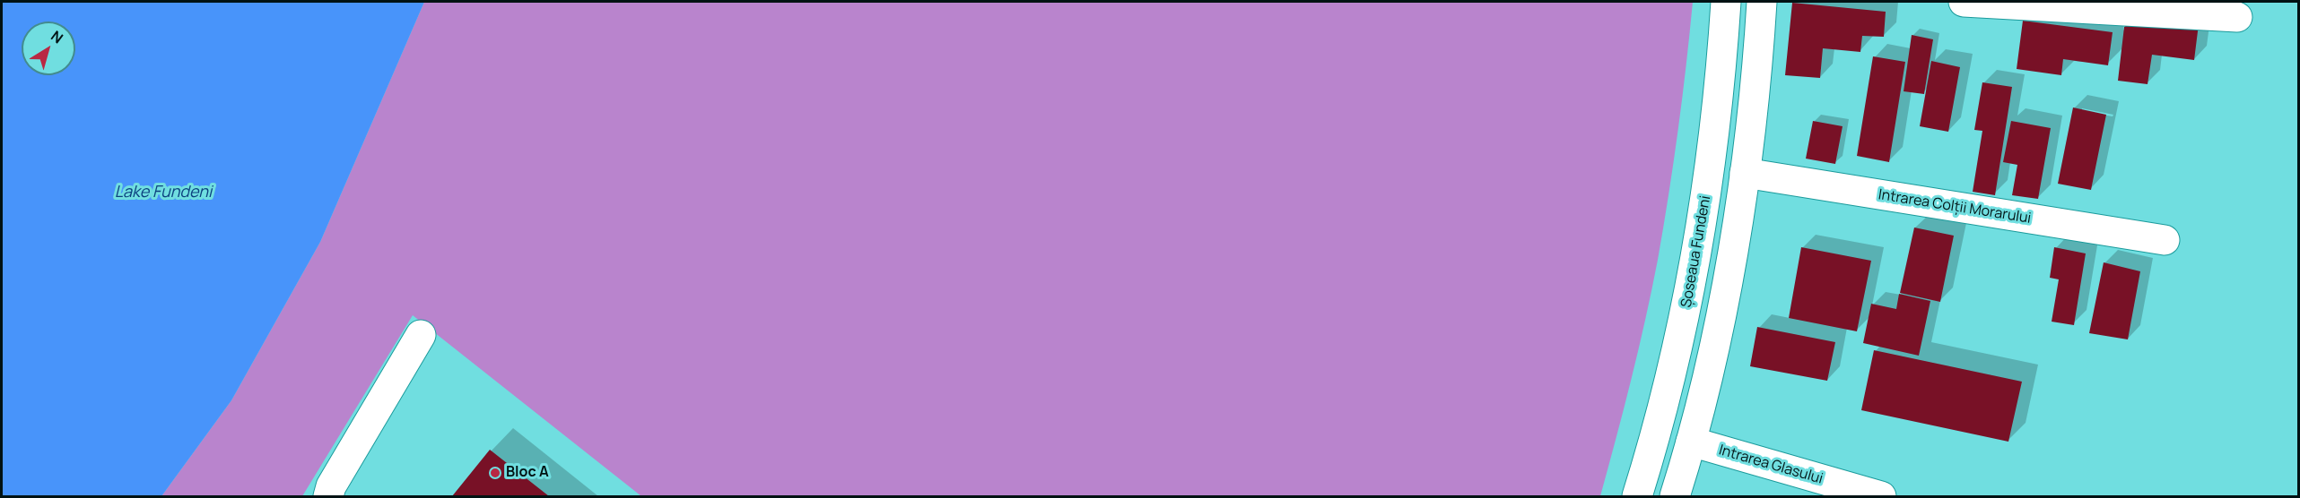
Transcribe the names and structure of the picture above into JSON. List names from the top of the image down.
{
  "streets": {
    "street": ["Intrarea Colții Morarului", "Șoseaua Fundeni", "Intrarea Glasului"]
  },
  "water": ["Lake Fundeni"],
  "places": ["Bloc A"],
  "north": "top right"
}
